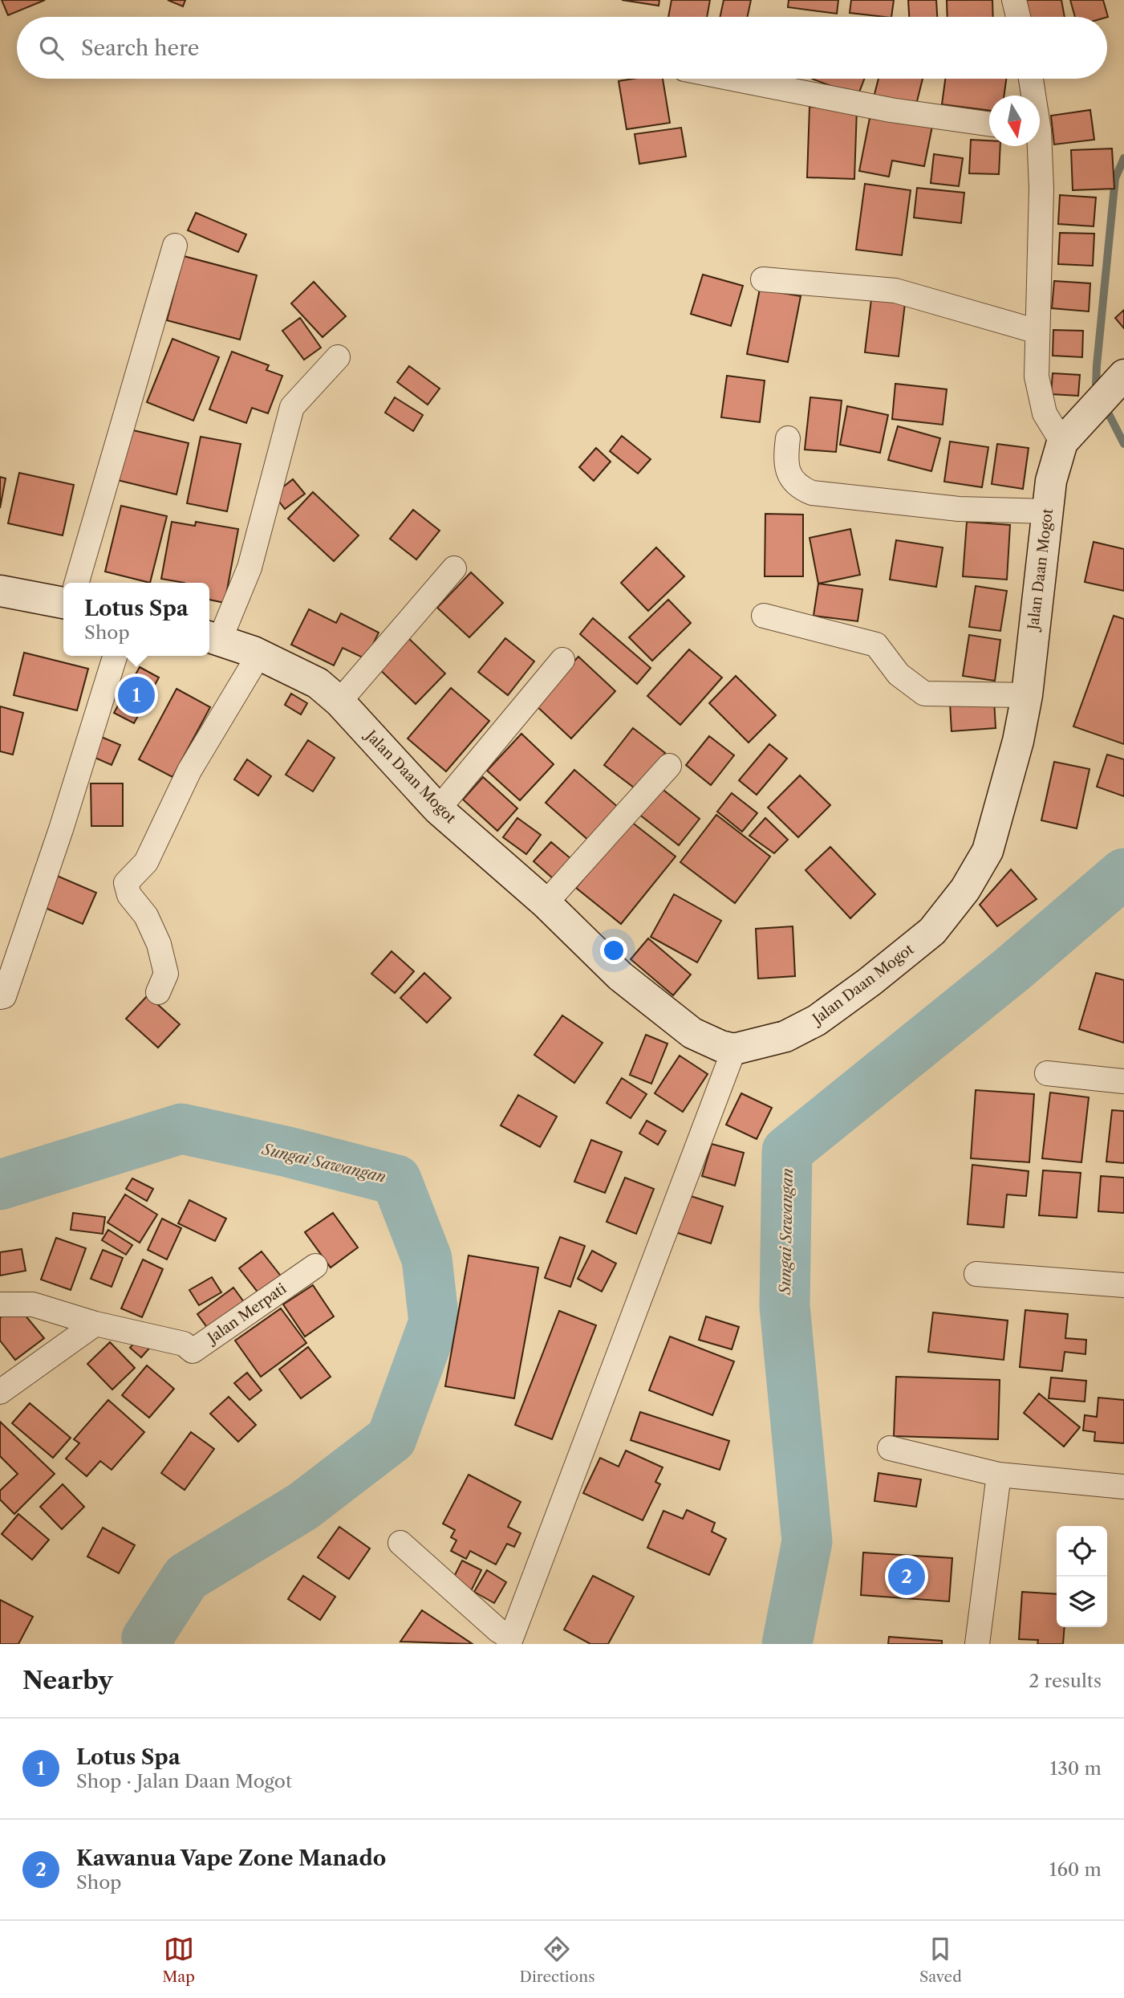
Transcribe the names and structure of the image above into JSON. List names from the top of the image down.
{
  "streets": {
    "main road": ["Jalan Daan Mogot"],
    "street": ["Jalan Merpati"]
  },
  "water": ["Sungai Sawangan"],
  "north": "bottom",
  "page": {
    "search": "Search here",
    "popup": ["Lotus Spa", "Shop"],
    "pins": ["1", "2"],
    "heading": ["Nearby", "2 results"],
    "list": [
      {
        "mark": "1",
        "name": "Lotus Spa",
        "note": "Shop · Jalan Daan Mogot",
        "value": "130 m"
      },
      {
        "mark": "2",
        "name": "Kawanua Vape Zone Manado",
        "note": "Shop",
        "value": "160 m"
      }
    ],
    "nav": ["Map", "Directions", "Saved"]
  }
}
